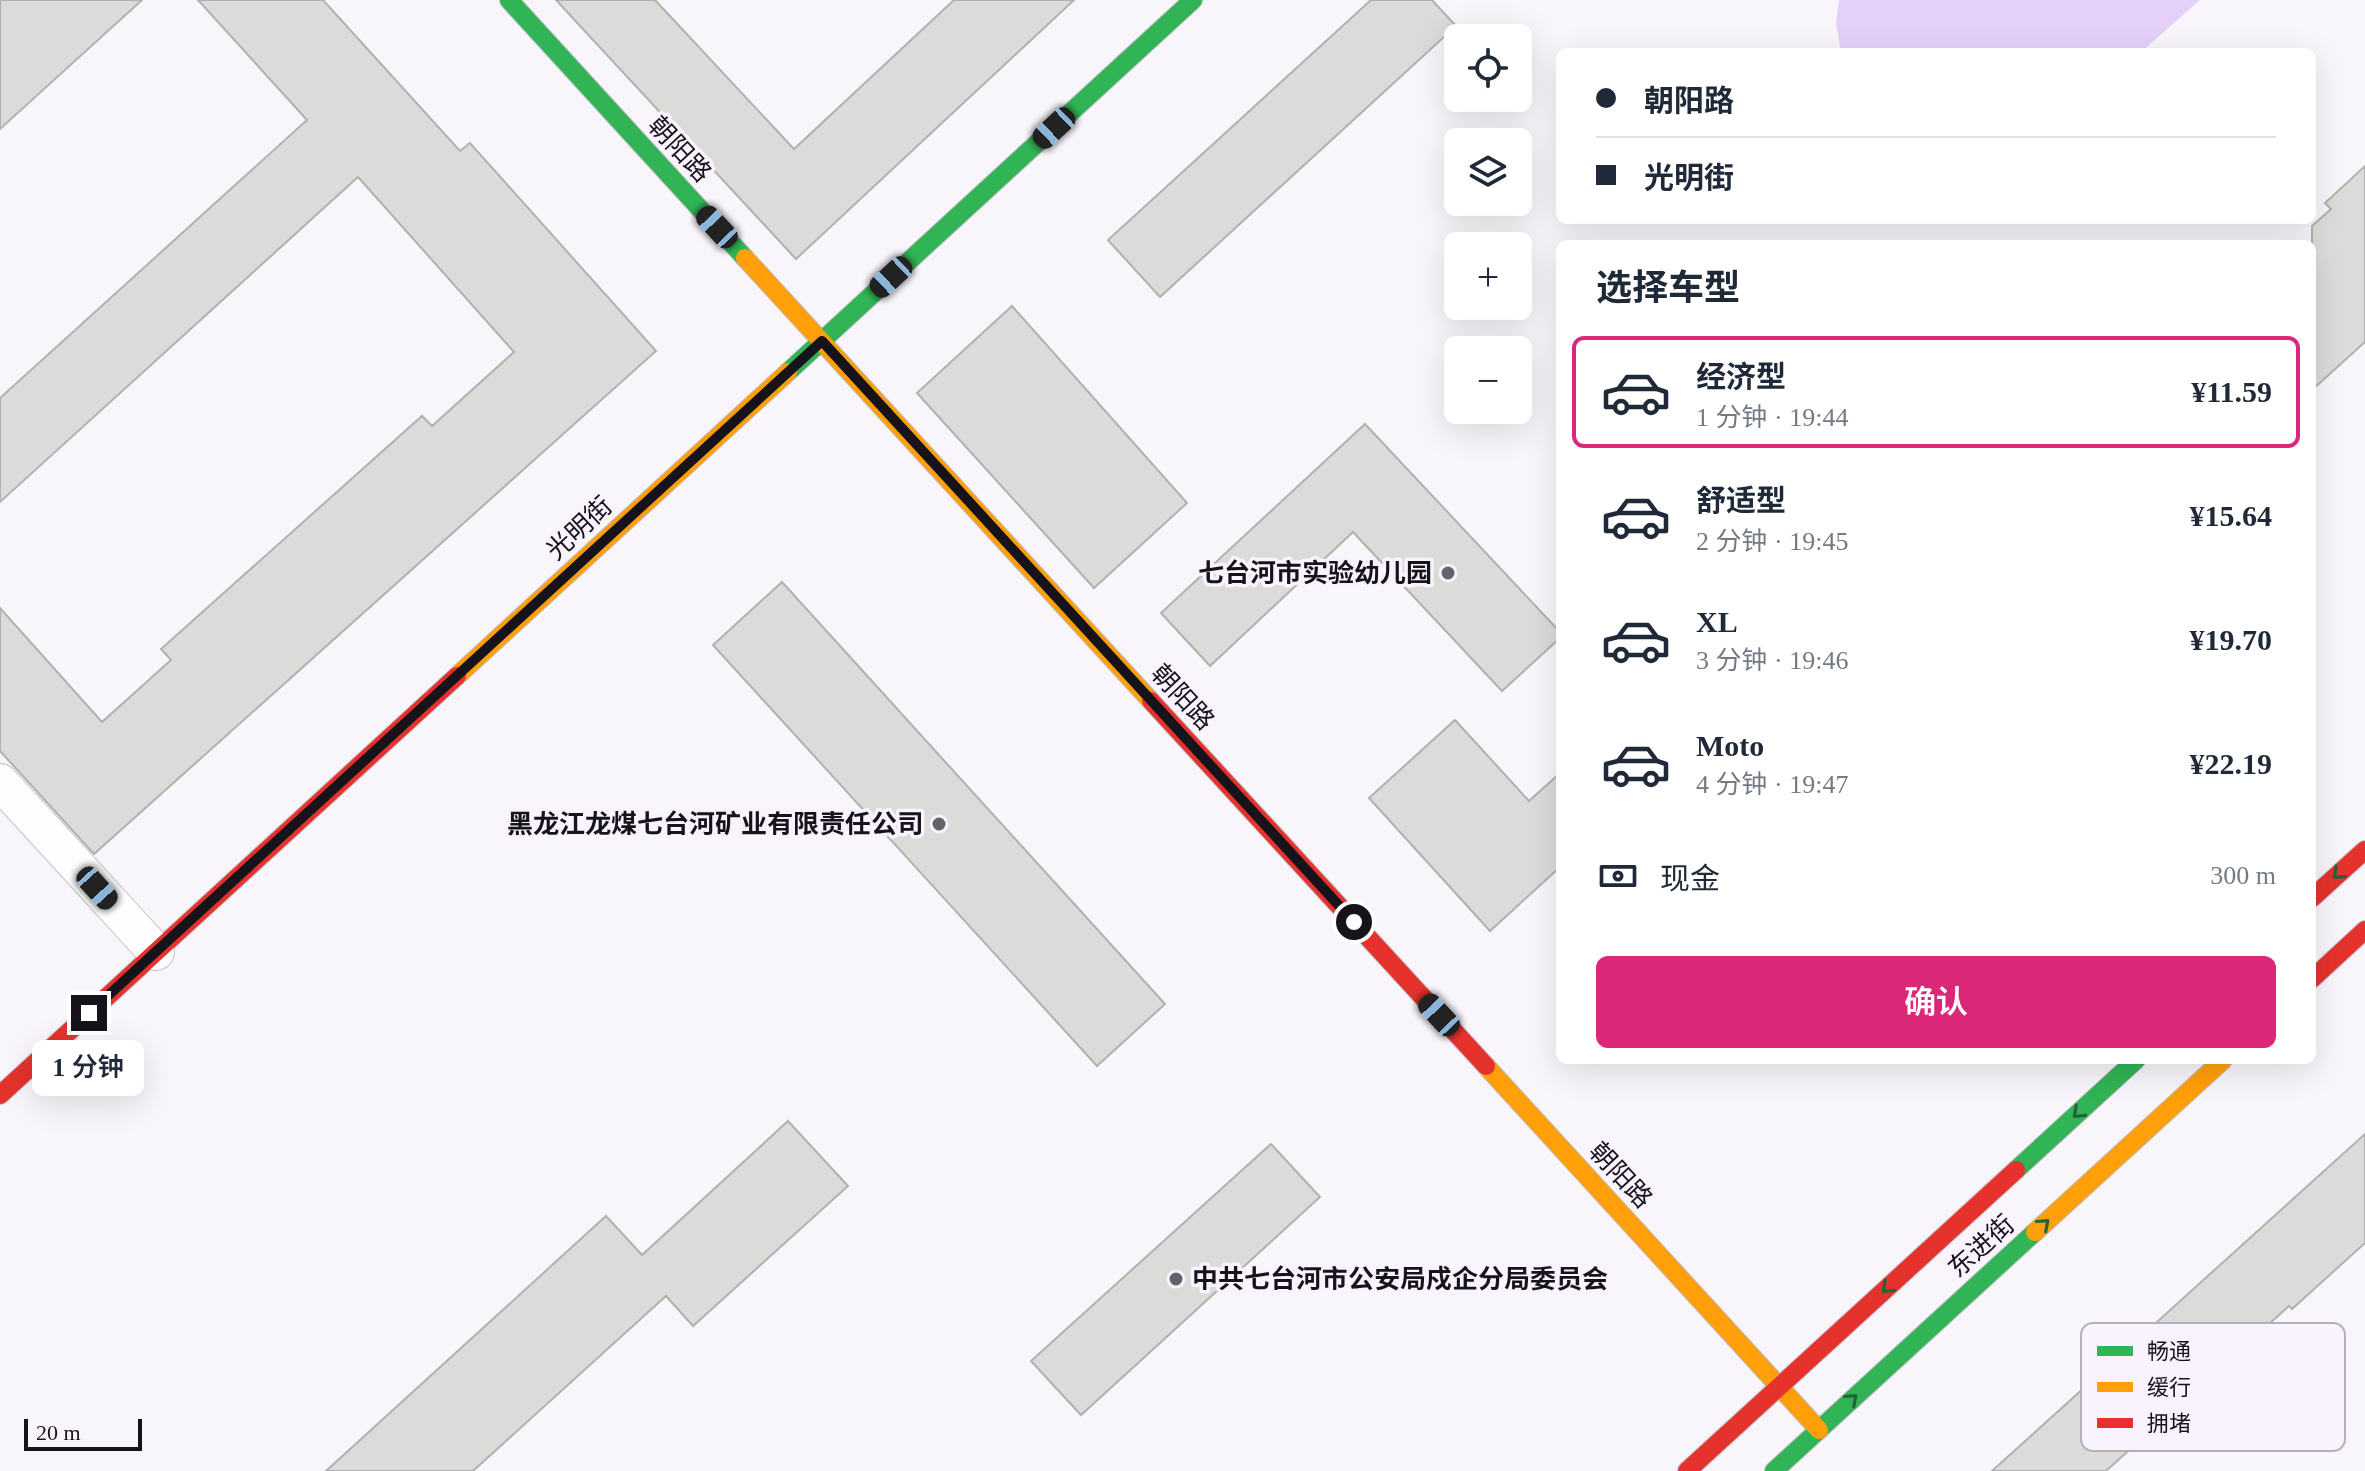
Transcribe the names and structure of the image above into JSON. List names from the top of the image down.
{
  "streets": {
    "main road": ["朝阳路", "光明街", "东进街"]
  },
  "crossings": [
    ["朝阳路", "光明街"],
    ["朝阳路", "东进街"]
  ],
  "places": ["七台河市实验幼儿园", "黑龙江龙煤七台河矿业有限责任公司", "中共七台河市公安局戍企分局委员会"],
  "legend": ["畅通", "缓行", "拥堵"],
  "scale_bar": "20 m",
  "page": {
    "map_buttons": ["+", "−"],
    "banner": ["朝阳路", "光明街"],
    "heading": "选择车型",
    "list": [
      {
        "name": "经济型",
        "note": "1 分钟 · 19:44",
        "value": "¥11.59"
      },
      {
        "name": "舒适型",
        "note": "2 分钟 · 19:45",
        "value": "¥15.64"
      },
      {
        "name": "XL",
        "note": "3 分钟 · 19:46",
        "value": "¥19.70"
      },
      {
        "name": "Moto",
        "note": "4 分钟 · 19:47",
        "value": "¥22.19"
      }
    ],
    "pay": ["现金", "300 m"],
    "buttons": "确认",
    "bubble": "1 分钟",
    "scale": "20 m"
  }
}
